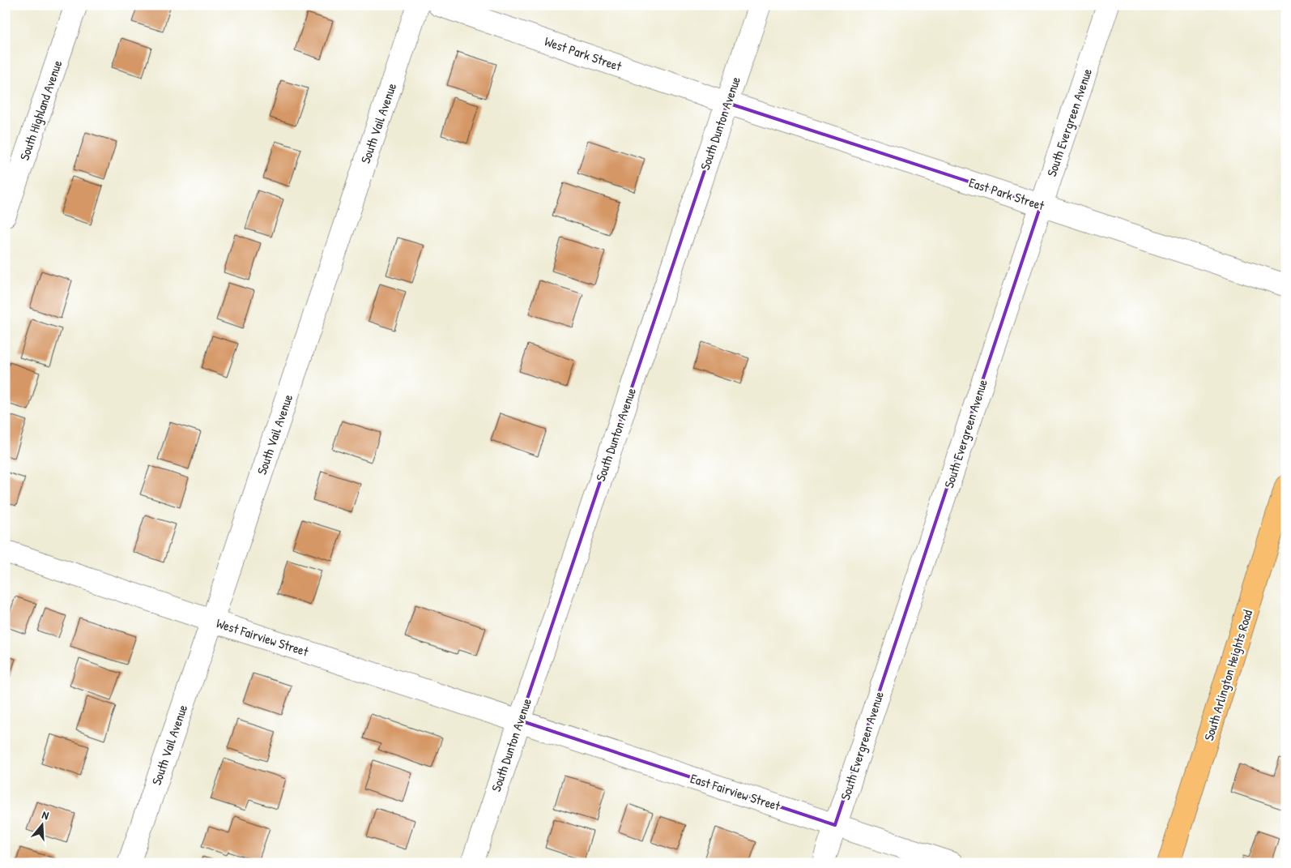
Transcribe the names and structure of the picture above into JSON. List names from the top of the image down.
{
  "streets": {
    "main road": ["South Arlington Heights Road"],
    "street": [
      "West Park Street",
      "South Highland Avenue",
      "South Evergreen Avenue",
      "South Vail Avenue",
      "South Dunton Avenue",
      "East Park Street",
      "West Fairview Street",
      "East Fairview Street"
    ]
  },
  "crossings": [
    ["West Park Street", "South Dunton Avenue"],
    ["West Park Street", "East Park Street"],
    ["South Evergreen Avenue", "East Park Street"],
    ["South Evergreen Avenue", "East Fairview Street"],
    ["South Vail Avenue", "West Fairview Street"],
    ["South Dunton Avenue", "East Park Street"],
    ["South Dunton Avenue", "West Fairview Street"],
    ["South Dunton Avenue", "East Fairview Street"],
    ["West Fairview Street", "East Fairview Street"]
  ],
  "north": "top"
}
